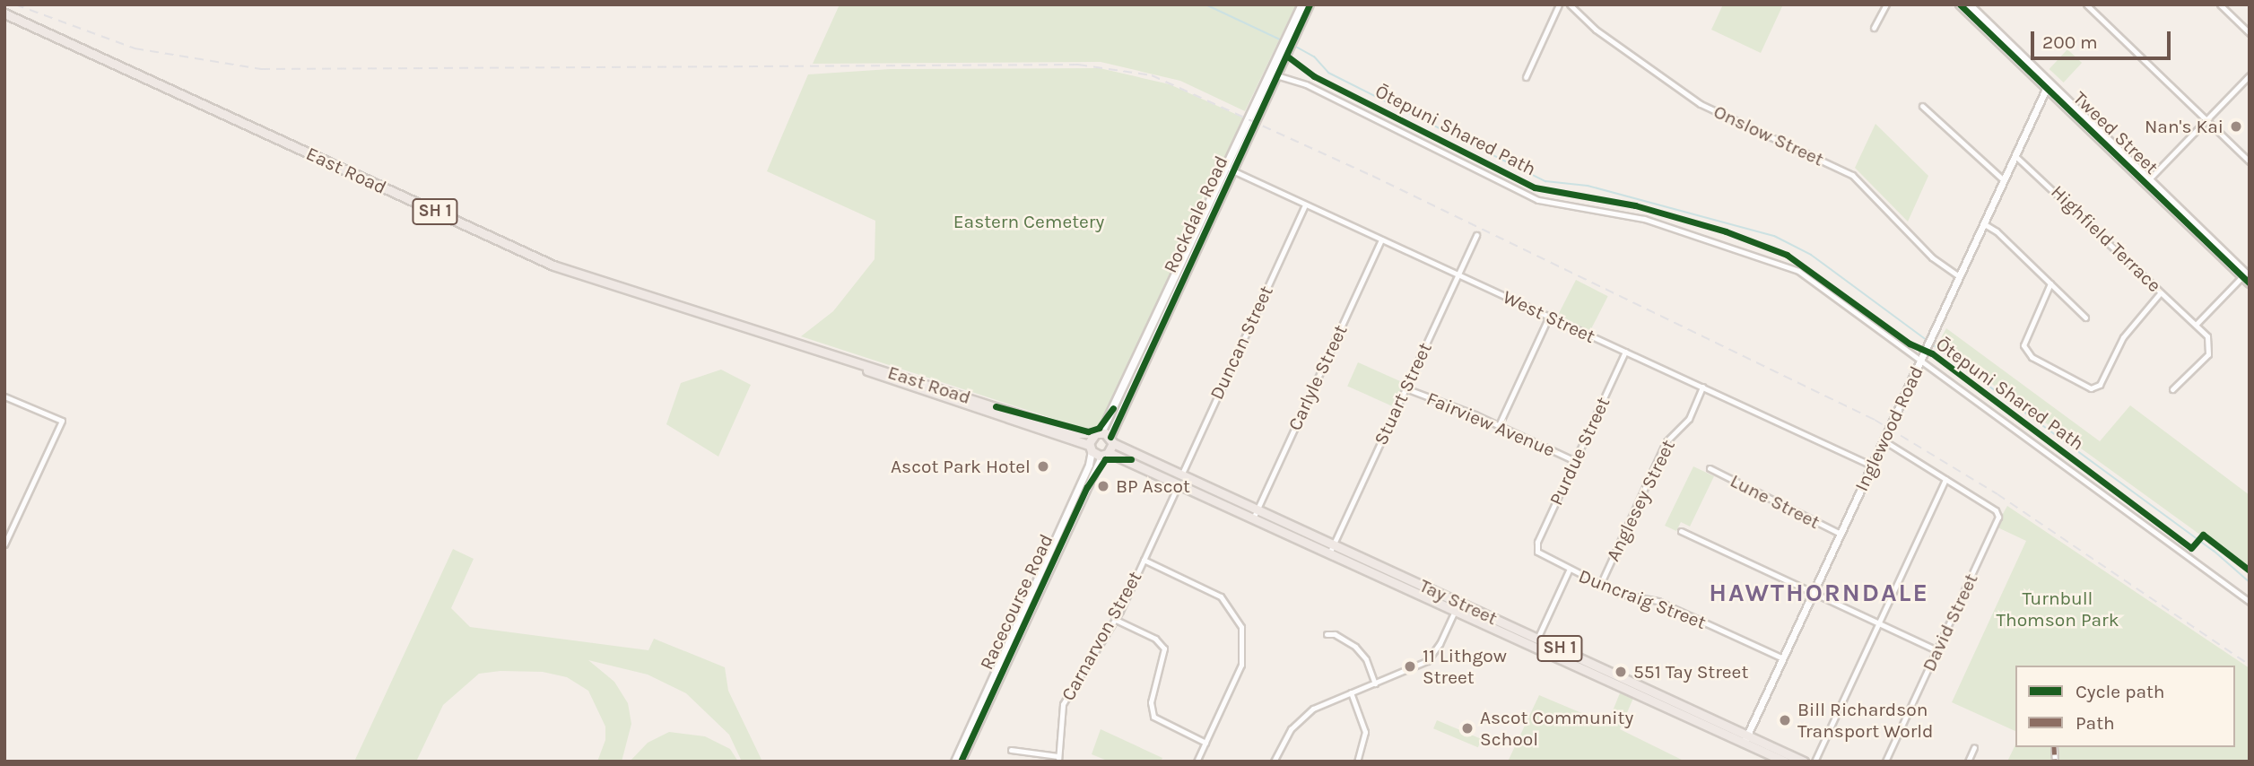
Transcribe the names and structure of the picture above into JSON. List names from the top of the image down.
{
  "streets": {
    "highway": ["East Road", "SH 1", "Tay Street"],
    "main road": ["Tweed Street", "Rockdale Road"],
    "street": [
      "Onslow Street",
      "Highfield Terrace",
      "West Street",
      "Duncan Street",
      "Carlyle Street",
      "Stuart Street",
      "Fairview Avenue",
      "Inglewood Road",
      "Purdue Street",
      "Anglesey Street",
      "Lune Street",
      "Duncraig Street",
      "Racecourse Road",
      "David Street",
      "Carnarvon Street"
    ],
    "cycle path": ["Ōtepuni Shared Path"]
  },
  "crossings": [
    ["Tweed Street", "Inglewood Road"],
    ["Onslow Street", "Inglewood Road"],
    ["East Road", "SH 1"],
    ["East Road", "Rockdale Road"],
    ["East Road", "Racecourse Road"],
    ["SH 1", "Rockdale Road"],
    ["SH 1", "Racecourse Road"],
    ["SH 1", "Tay Street"],
    ["Rockdale Road", "West Street"],
    ["Rockdale Road", "Tay Street"],
    ["Highfield Terrace", "Inglewood Road"],
    ["West Street", "Duncan Street"],
    ["West Street", "Carlyle Street"],
    ["West Street", "Stuart Street"],
    ["West Street", "Inglewood Road"],
    ["West Street", "Purdue Street"],
    ["West Street", "Anglesey Street"],
    ["Duncan Street", "Tay Street"],
    ["Duncan Street", "Carnarvon Street"],
    ["Carlyle Street", "Tay Street"],
    ["Stuart Street", "Fairview Avenue"],
    ["Stuart Street", "Tay Street"],
    ["Fairview Avenue", "Purdue Street"],
    ["Inglewood Road", "Lune Street"],
    ["Inglewood Road", "Duncraig Street"],
    ["Inglewood Road", "Tay Street"],
    ["Purdue Street", "Duncraig Street"],
    ["Anglesey Street", "Duncraig Street"],
    ["Racecourse Road", "Tay Street"],
    ["Tay Street", "Carnarvon Street"]
  ],
  "districts": ["HAWTHORNDALE"],
  "parks": ["Eastern Cemetery", "Turnbull Thomson Park"],
  "places": [
    "Nan's Kai",
    "Ascot Park Hotel",
    "BP Ascot",
    "11 Lithgow Street",
    "551 Tay Street",
    "Bill Richardson Transport World",
    "Ascot Community School"
  ],
  "legend": ["Cycle path", "Path"],
  "scale_bar": "200 m"
}
